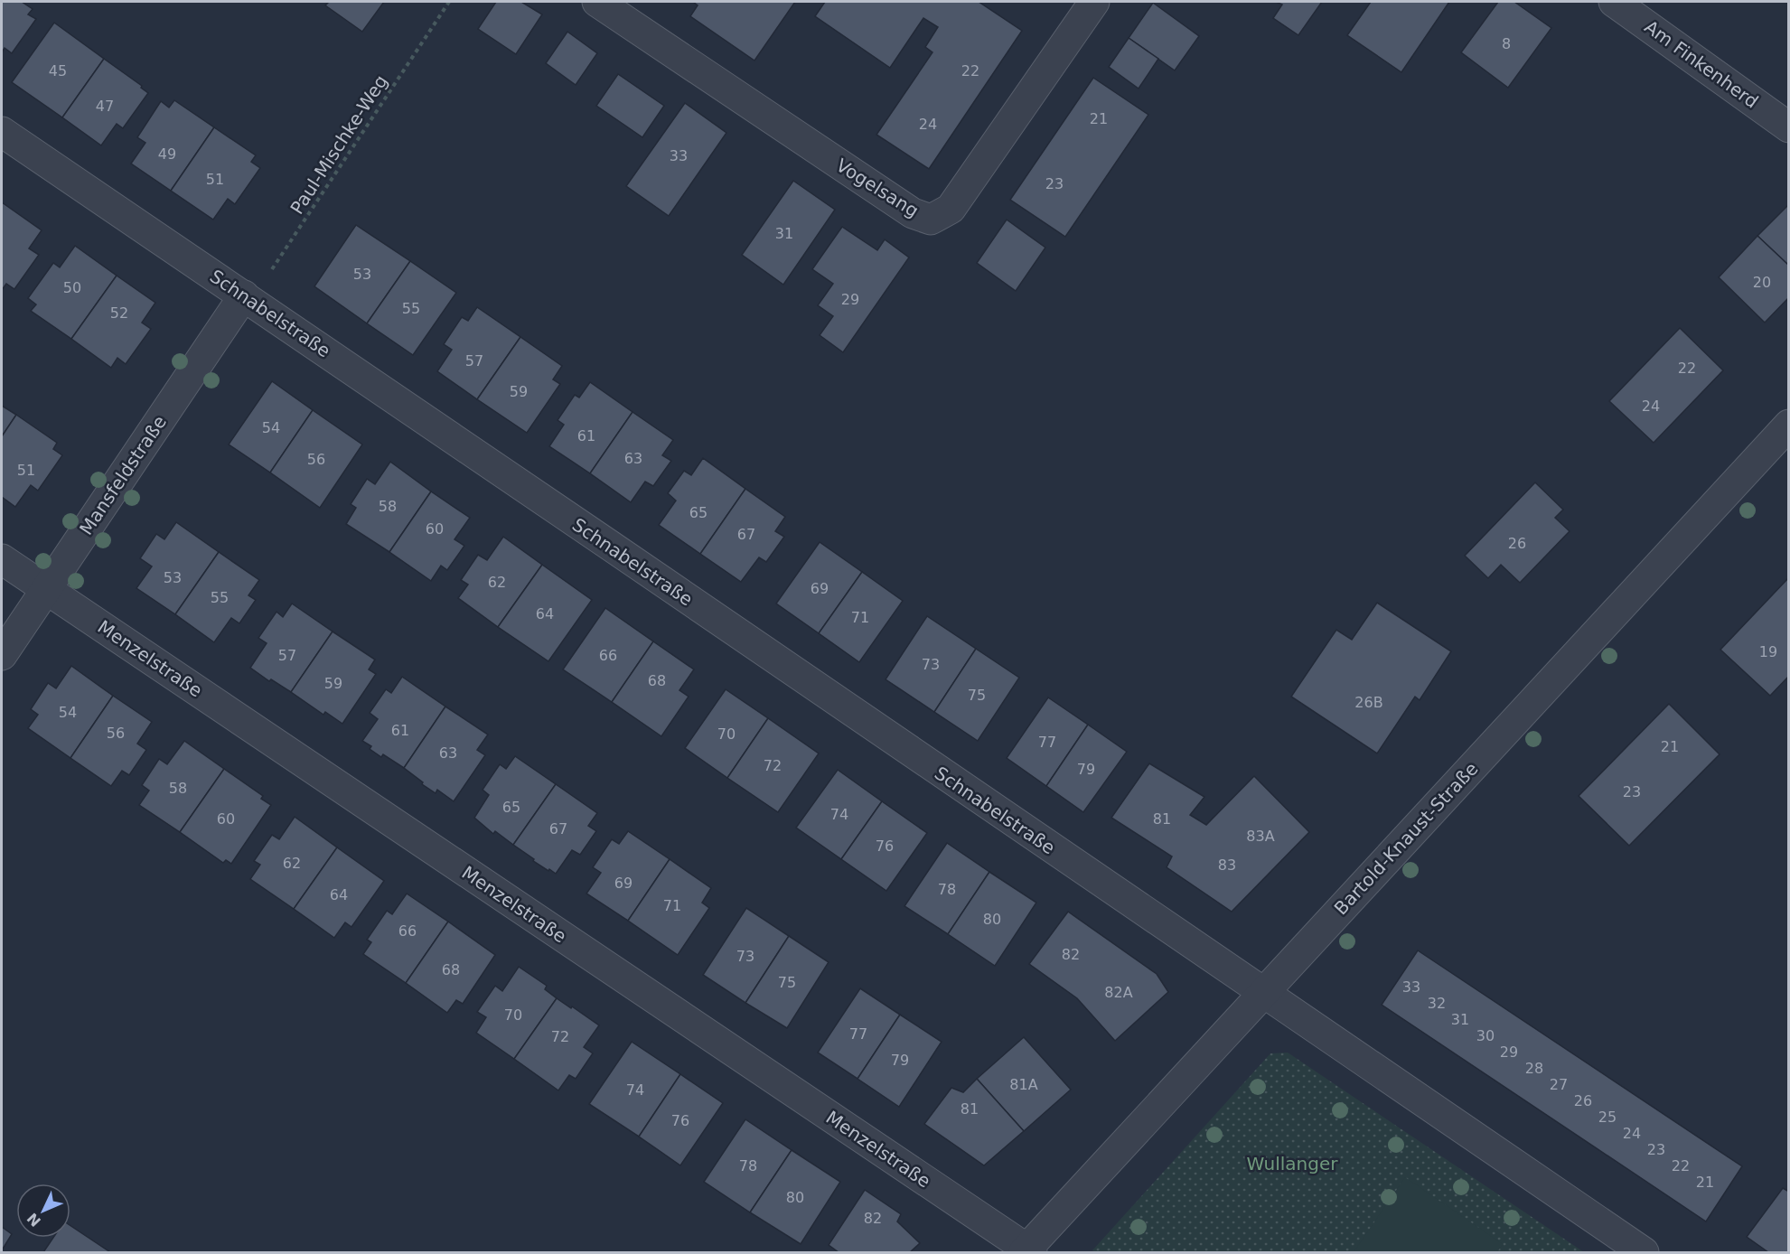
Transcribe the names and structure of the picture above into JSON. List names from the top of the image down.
{
  "streets": {
    "street": [
      "Am Finkenherd",
      "Vogelsang",
      "Schnabelstraße",
      "Mansfeldstraße",
      "Menzelstraße",
      "Bartold-Knaust-Straße"
    ],
    "path": ["Paul-Mischke-Weg"]
  },
  "crossings": [
    ["Paul-Mischke-Weg", "Schnabelstraße"],
    ["Paul-Mischke-Weg", "Mansfeldstraße"],
    ["Schnabelstraße", "Mansfeldstraße"],
    ["Schnabelstraße", "Bartold-Knaust-Straße"],
    ["Mansfeldstraße", "Menzelstraße"],
    ["Menzelstraße", "Bartold-Knaust-Straße"]
  ],
  "parks": ["Wullanger"],
  "house_numbers": [
    "8",
    "45",
    "22",
    "47",
    "21",
    "24",
    "49",
    "33",
    "51",
    "23",
    "31",
    "53",
    "20",
    "50",
    "29",
    "55",
    "52",
    "57",
    "22",
    "59",
    "24",
    "54",
    "61",
    "63",
    "56",
    "51",
    "58",
    "65",
    "60",
    "67",
    "26",
    "53",
    "62",
    "69",
    "55",
    "64",
    "71",
    "19",
    "57",
    "66",
    "73",
    "68",
    "59",
    "75",
    "26B",
    "54",
    "61",
    "56",
    "70",
    "77",
    "21",
    "63",
    "72",
    "79",
    "58",
    "23",
    "65",
    "74",
    "60",
    "81",
    "67",
    "83A",
    "76",
    "62",
    "83",
    "69",
    "78",
    "64",
    "71",
    "80",
    "66",
    "82",
    "73",
    "68",
    "75",
    "33",
    "82A",
    "32",
    "70",
    "31",
    "77",
    "30",
    "72",
    "29",
    "79",
    "28",
    "81A",
    "27",
    "74",
    "26",
    "81",
    "25",
    "76",
    "24",
    "23",
    "78",
    "22",
    "21",
    "80",
    "82"
  ],
  "north": "bottom left"
}
